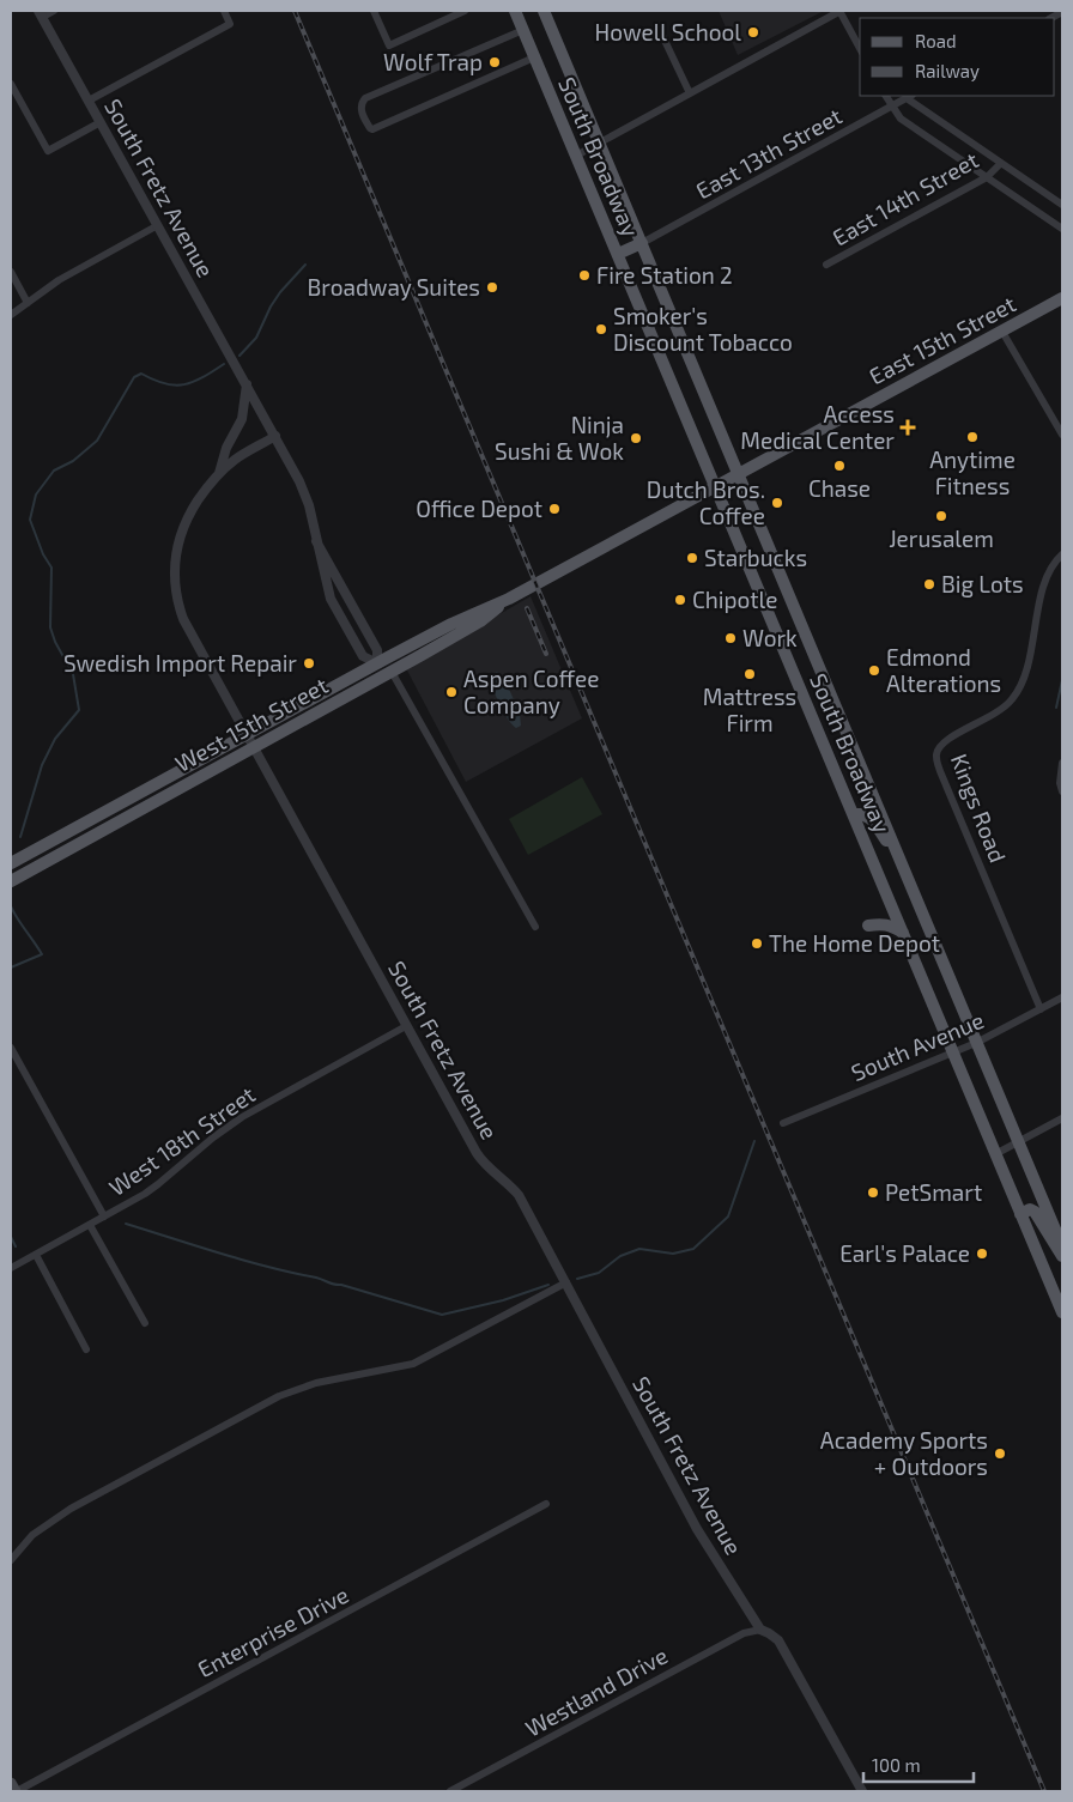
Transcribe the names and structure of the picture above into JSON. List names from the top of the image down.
{
  "streets": {
    "main road": ["South Broadway", "East 15th Street", "West 15th Street"],
    "street": [
      "East 13th Street",
      "South Fretz Avenue",
      "East 14th Street",
      "Kings Road",
      "South Avenue",
      "West 18th Street",
      "Enterprise Drive",
      "Westland Drive"
    ]
  },
  "crossings": [
    ["East 13th Street", "South Broadway"],
    ["South Broadway", "East 15th Street"],
    ["South Broadway", "West 15th Street"],
    ["South Broadway", "South Avenue"],
    ["South Fretz Avenue", "West 15th Street"],
    ["South Fretz Avenue", "West 18th Street"],
    ["South Fretz Avenue", "Westland Drive"],
    ["East 15th Street", "West 15th Street"],
    ["Kings Road", "South Avenue"]
  ],
  "places": {
    "other": [
      "Howell School",
      "Wolf Trap",
      "Fire Station 2",
      "Broadway Suites",
      "Smoker's Discount Tobacco",
      "Anytime Fitness",
      "Ninja Sushi & Wok",
      "Chase",
      "Dutch Bros. Coffee",
      "Office Depot",
      "Jerusalem",
      "Starbucks",
      "Big Lots",
      "Chipotle",
      "Work",
      "Swedish Import Repair",
      "Edmond Alterations",
      "Mattress Firm",
      "Aspen Coffee Company",
      "The Home Depot",
      "PetSmart",
      "Earl's Palace",
      "Academy Sports + Outdoors"
    ],
    "health": ["Access Medical Center"]
  },
  "legend": ["Road", "Railway"],
  "scale_bar": "100 m"
}
